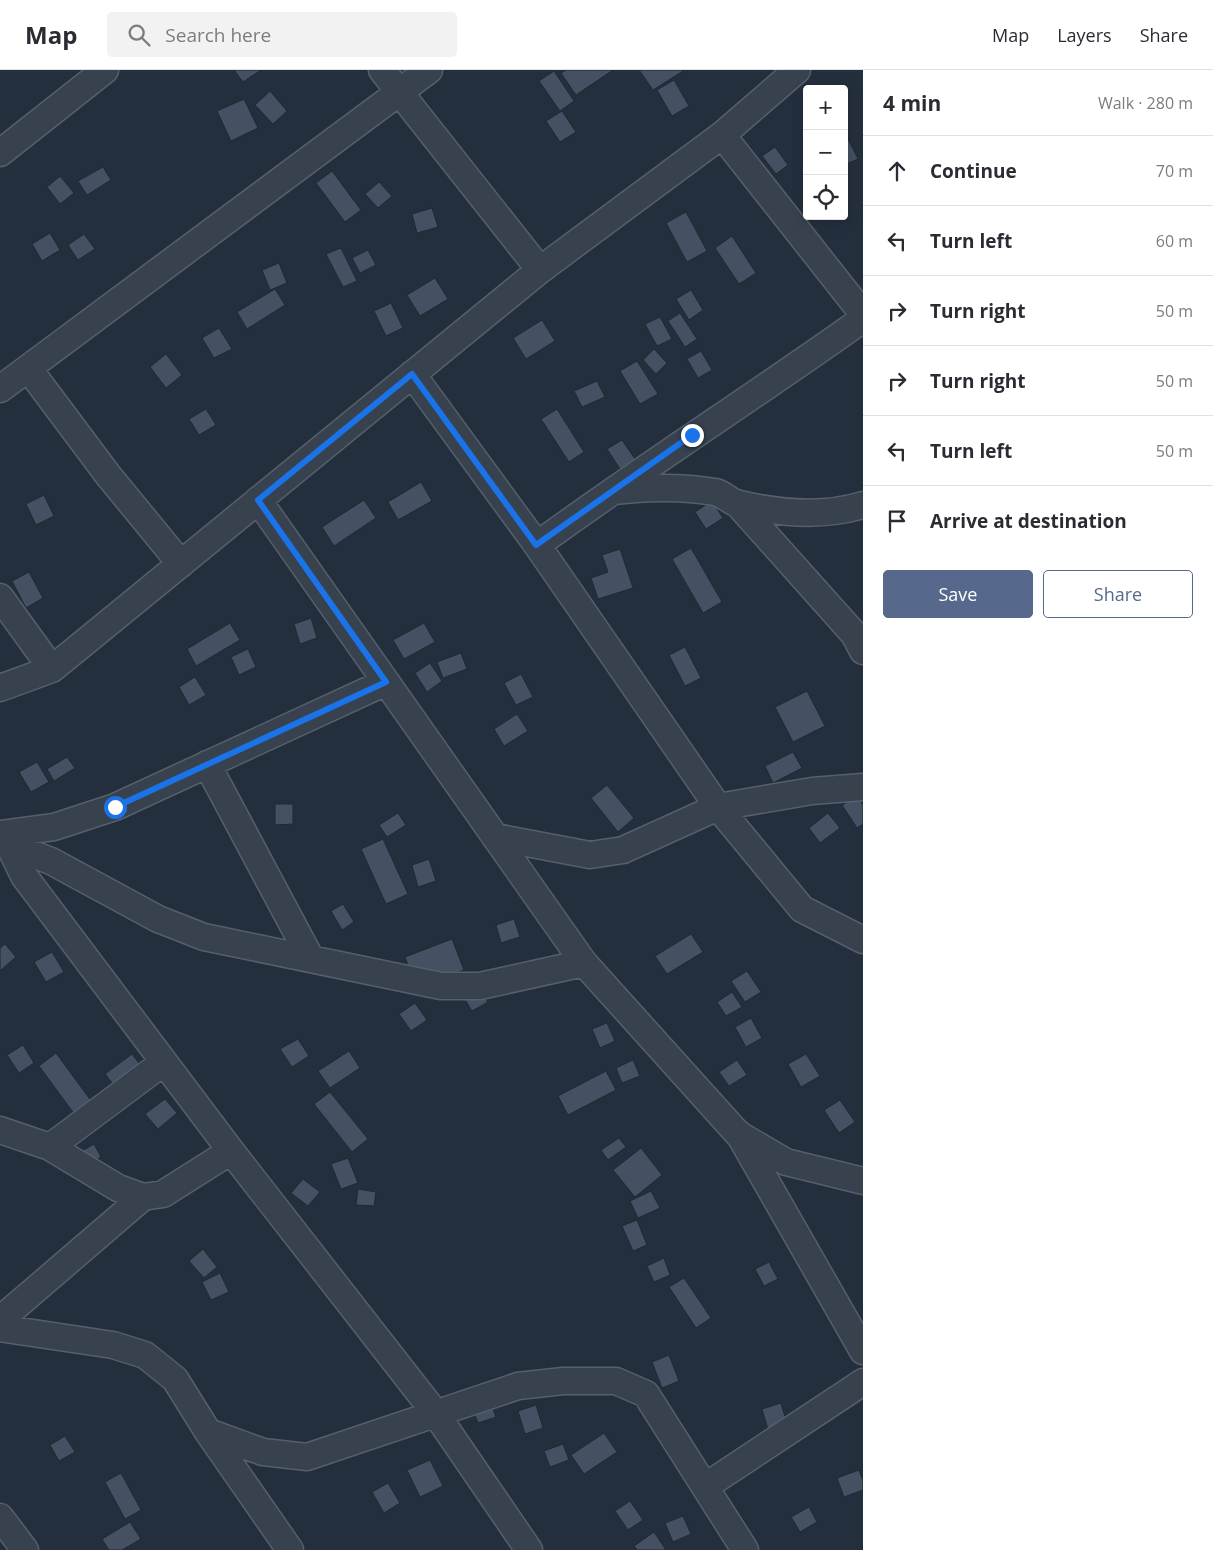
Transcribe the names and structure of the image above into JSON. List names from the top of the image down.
{
  "page": {
    "header": "Map",
    "search": "Search here",
    "nav": ["Map", "Layers", "Share"],
    "heading": ["4 min", "Walk · 280 m"],
    "map_buttons": ["+", "−"],
    "list": [
      ["Continue", "70 m"],
      ["Turn left", "60 m"],
      ["Turn right", "50 m"],
      ["Turn right", "50 m"],
      ["Turn left", "50 m"],
      "Arrive at destination"
    ],
    "buttons": ["Save", "Share"]
  }
}
